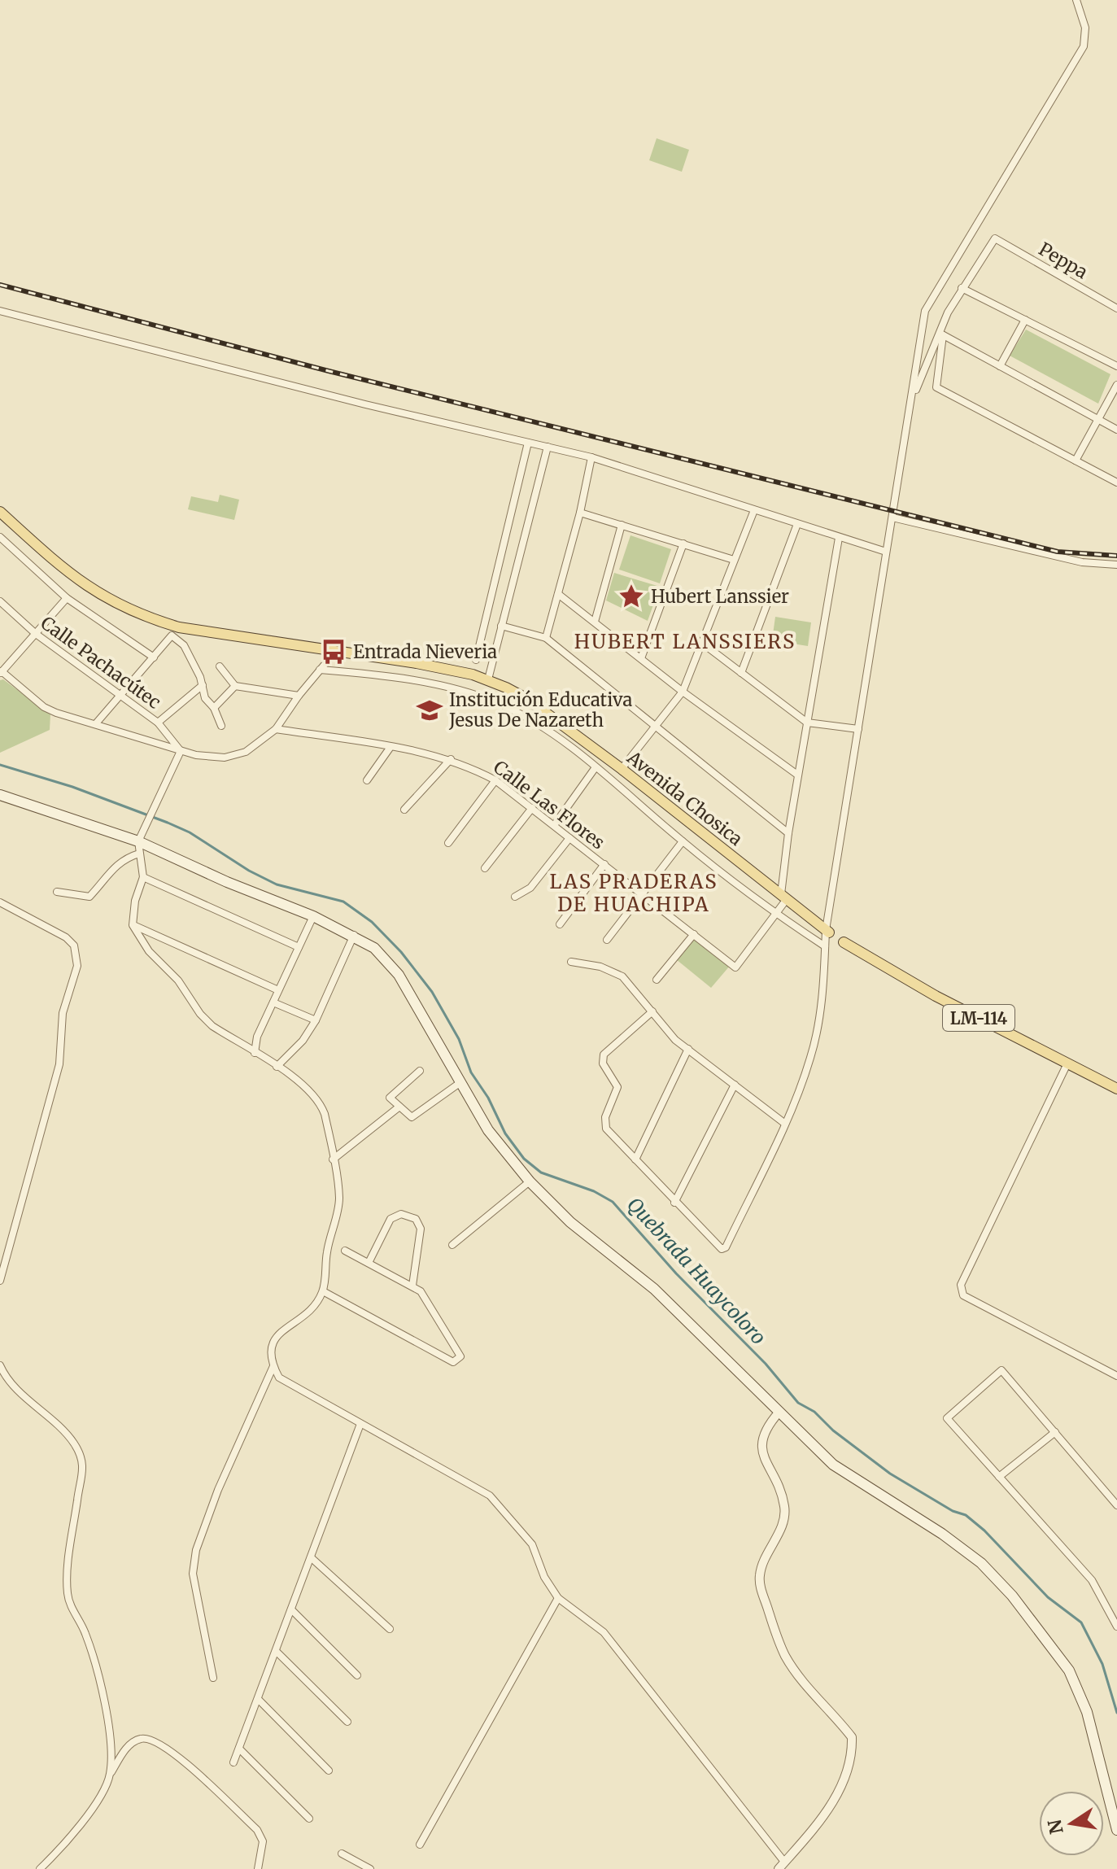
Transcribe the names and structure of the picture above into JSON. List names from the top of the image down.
{
  "streets": {
    "main road": ["Avenida Chosica", "LM-114"],
    "street": ["Peppa", "Calle Pachacútec", "Calle Las Flores"]
  },
  "districts": ["HUBERT LANSSIERS", "LAS PRADERAS DE HUACHIPA"],
  "water": ["Quebrada Huaycoloro"],
  "places": {
    "place": ["Hubert Lanssier"],
    "bus stop": ["Entrada Nieveria"],
    "school or university": ["Institución Educativa Jesus De Nazareth"]
  },
  "north": "left"
}
